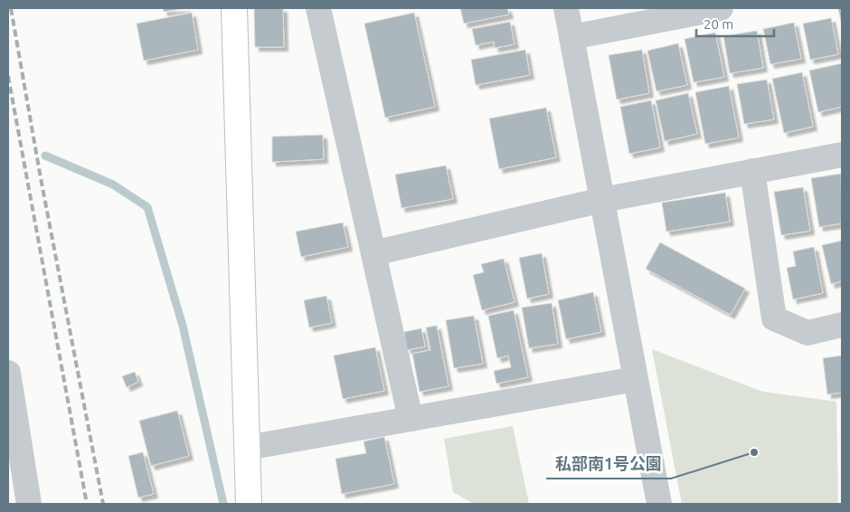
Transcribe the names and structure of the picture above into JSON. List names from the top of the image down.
{
  "places": ["私部南1号公園"],
  "scale_bar": "20 m"
}
